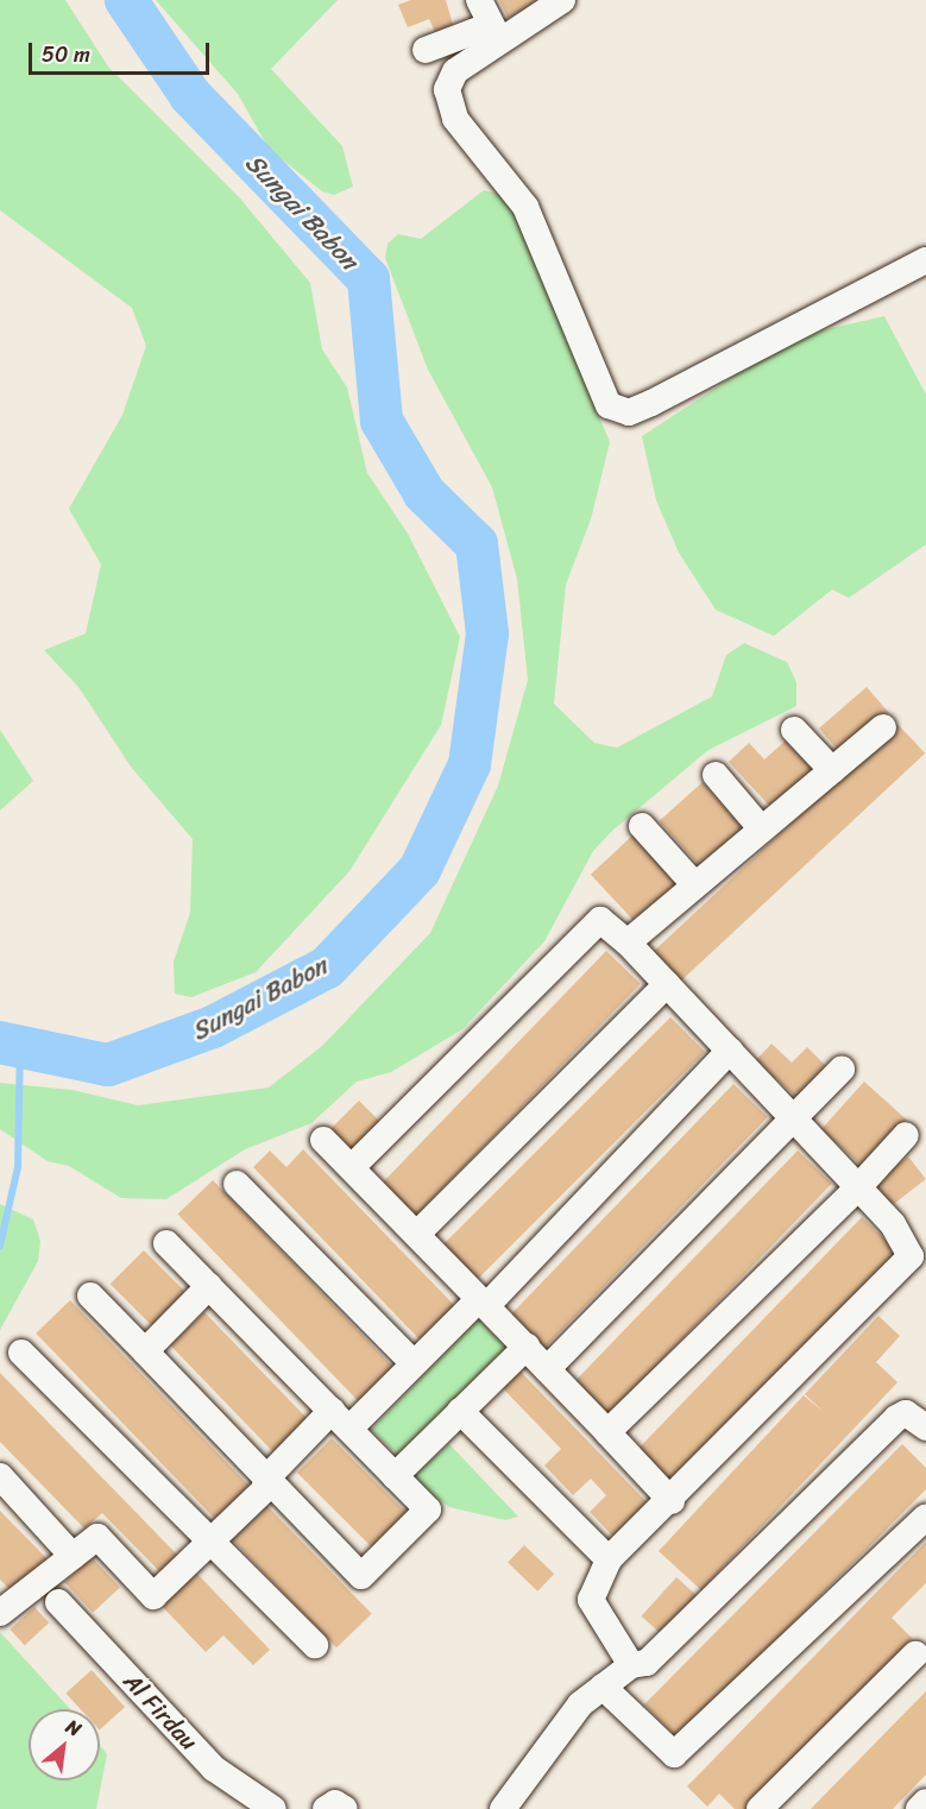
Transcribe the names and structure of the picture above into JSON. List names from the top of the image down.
{
  "streets": {
    "street": ["Al Firdau"]
  },
  "water": ["Sungai Babon"],
  "scale_bar": "50 m",
  "north": "top right"
}
